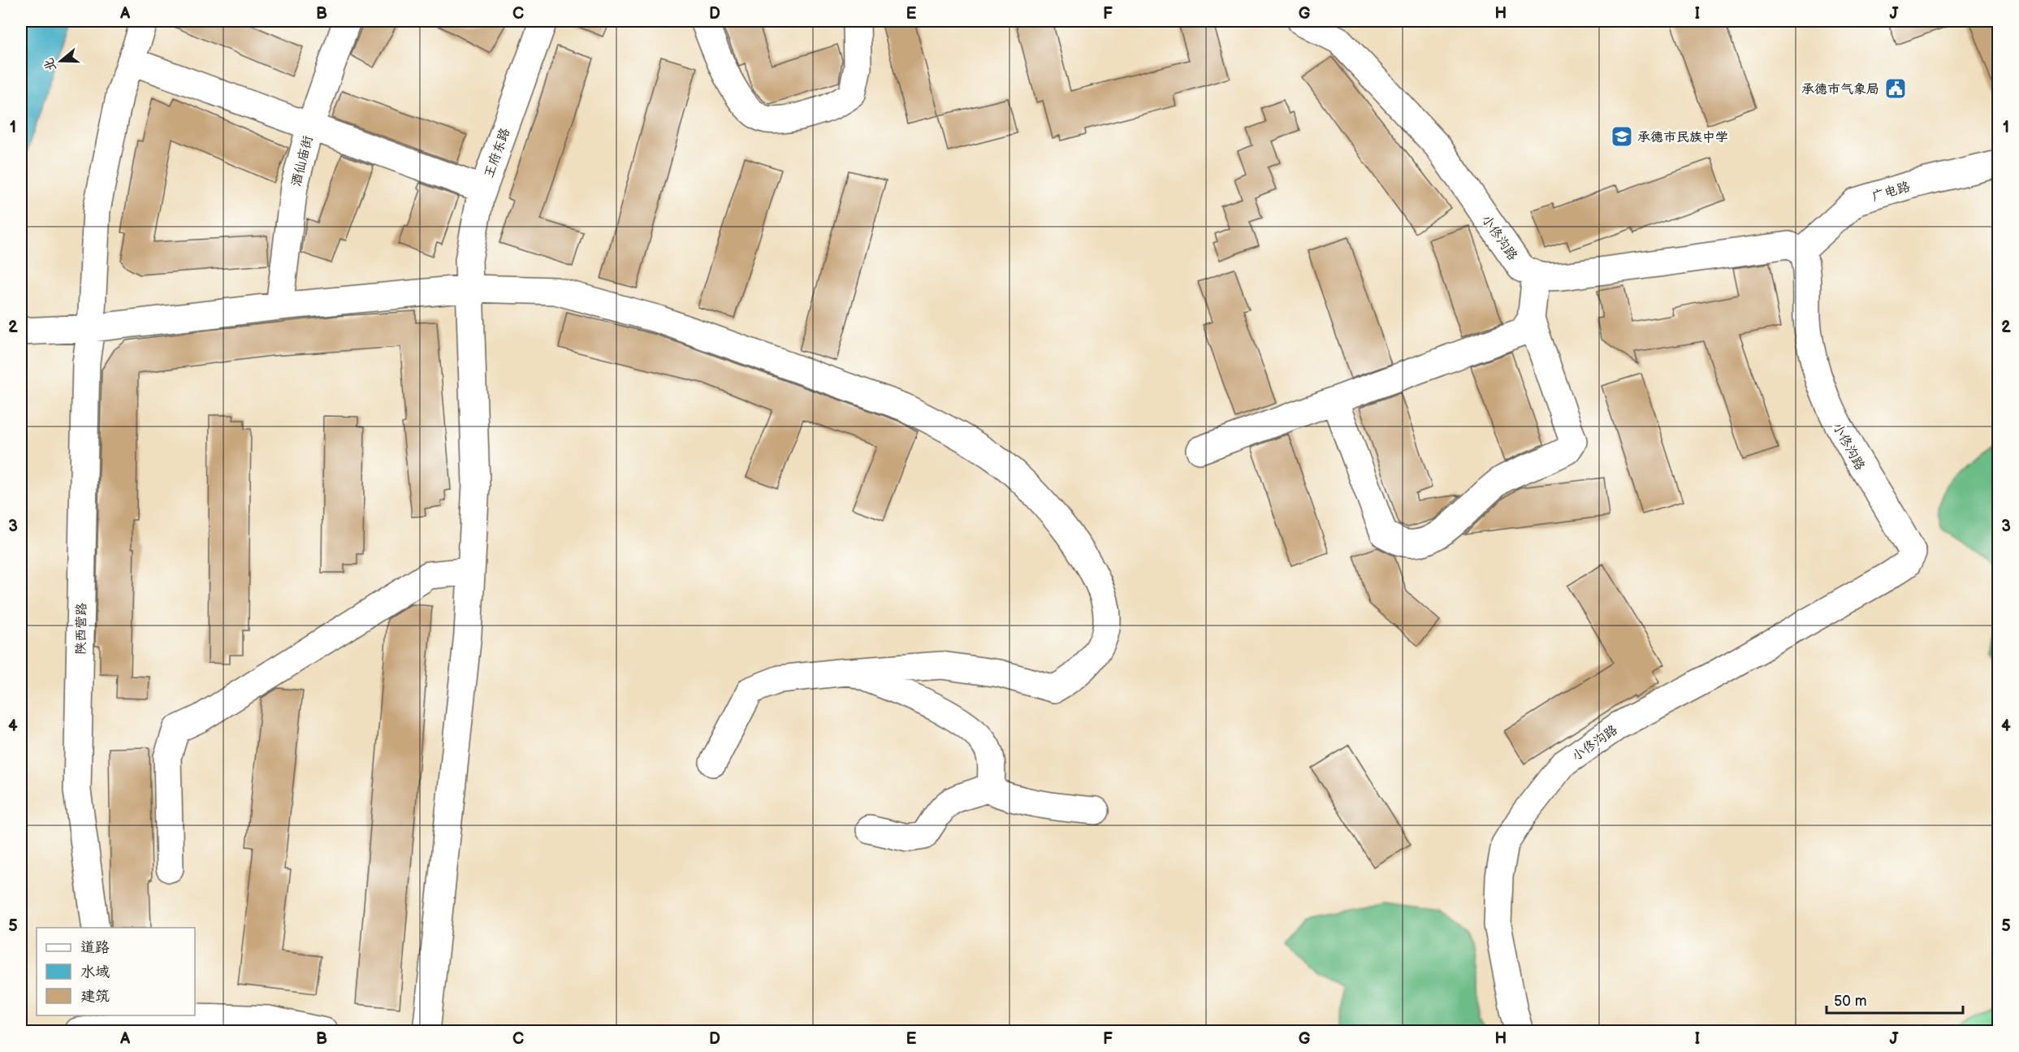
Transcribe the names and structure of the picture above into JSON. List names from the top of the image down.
{
  "streets": {
    "street": [
      "王府东路",
      "酒仙庙街",
      "广电路",
      "小佟沟路",
      "陕西营路"
    ]
  },
  "crossings": [
    ["广电路", "小佟沟路"]
  ],
  "places": {
    "public building": ["承德市气象局"],
    "school or university": ["承德市民族中学"]
  },
  "legend": ["道路", "水域", "建筑"],
  "scale_bar": "50 m",
  "north": "left",
  "grid": {
    "columns": [
      "A",
      "B",
      "C",
      "D",
      "E",
      "F",
      "G",
      "H",
      "I",
      "J"
    ],
    "rows": [
      "1",
      "2",
      "3",
      "4",
      "5"
    ]
  }
}
